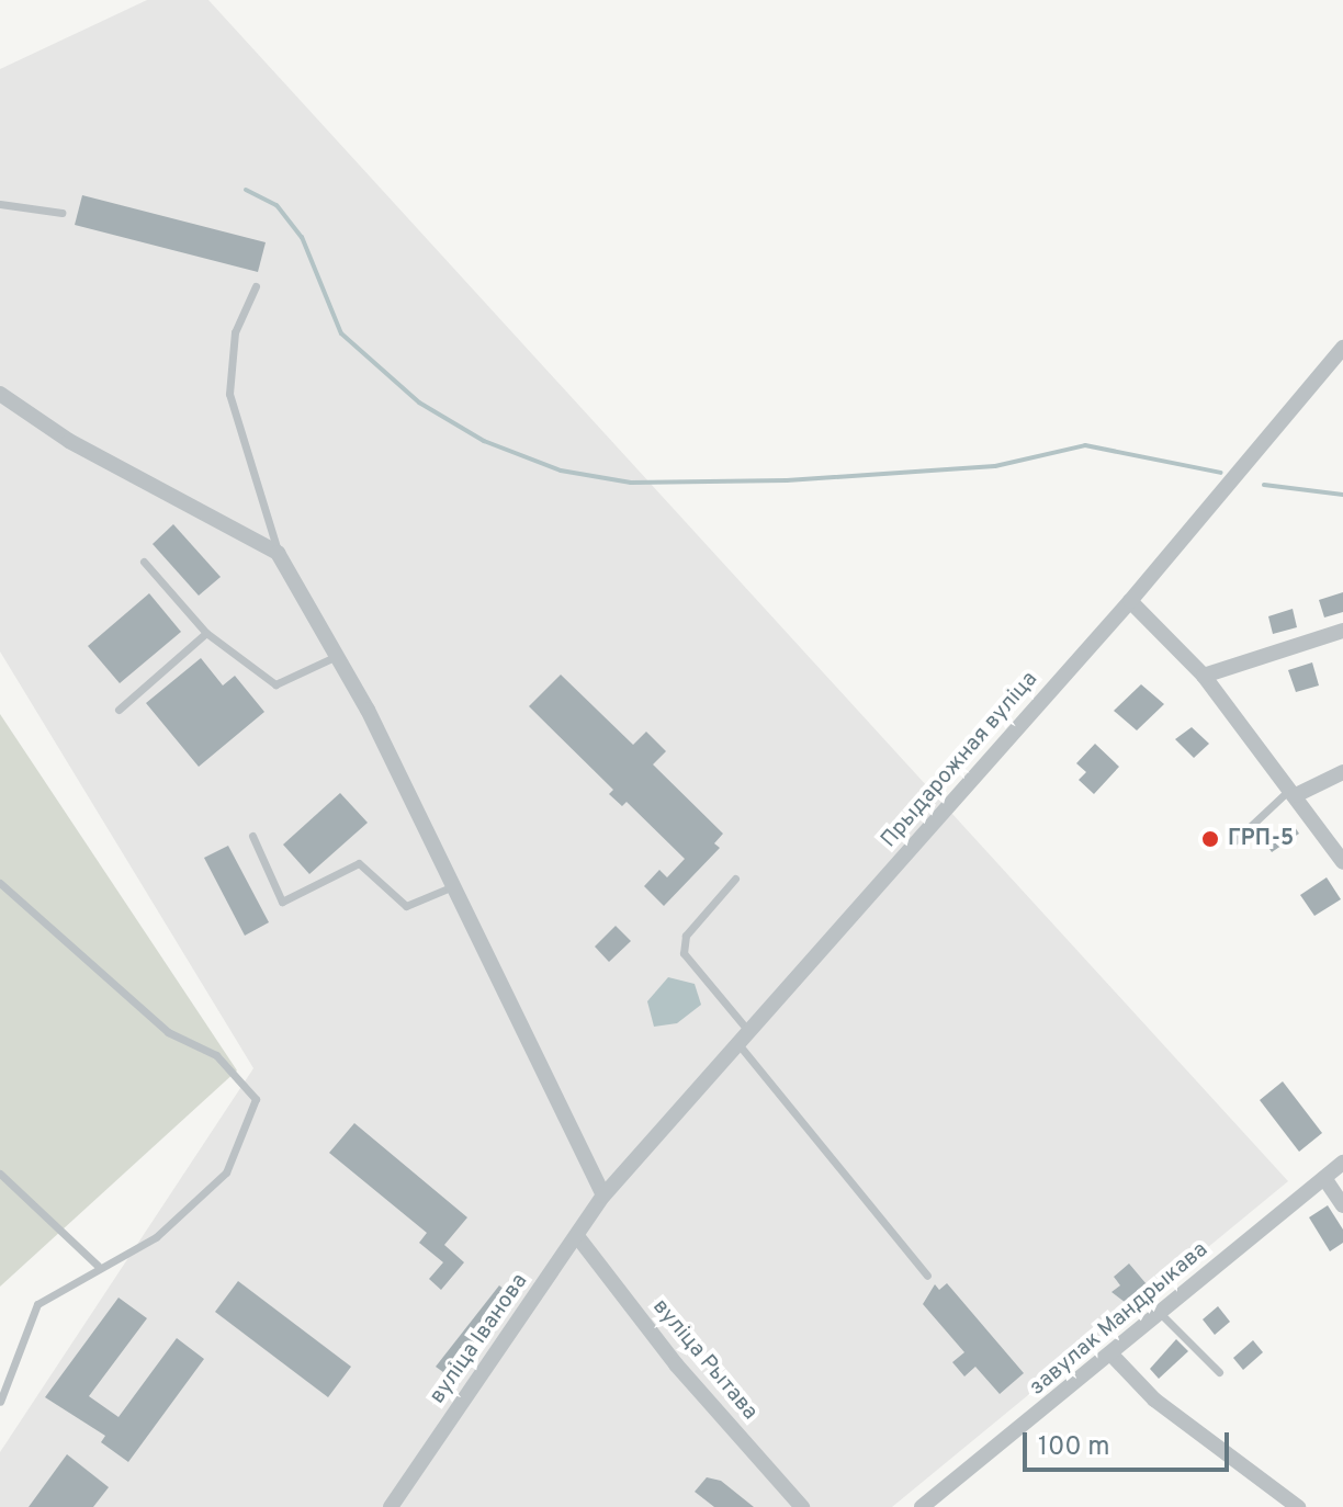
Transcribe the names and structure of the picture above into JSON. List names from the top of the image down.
{
  "streets": {
    "street": [
      "Прыдарожная вуліца",
      "завулак Мандрыкава",
      "вуліца Іванова",
      "вуліца Рытава"
    ]
  },
  "crossings": [
    ["Прыдарожная вуліца", "вуліца Іванова"],
    ["вуліца Іванова", "вуліца Рытава"]
  ],
  "places": ["ГРП-5"],
  "scale_bar": "100 m"
}
